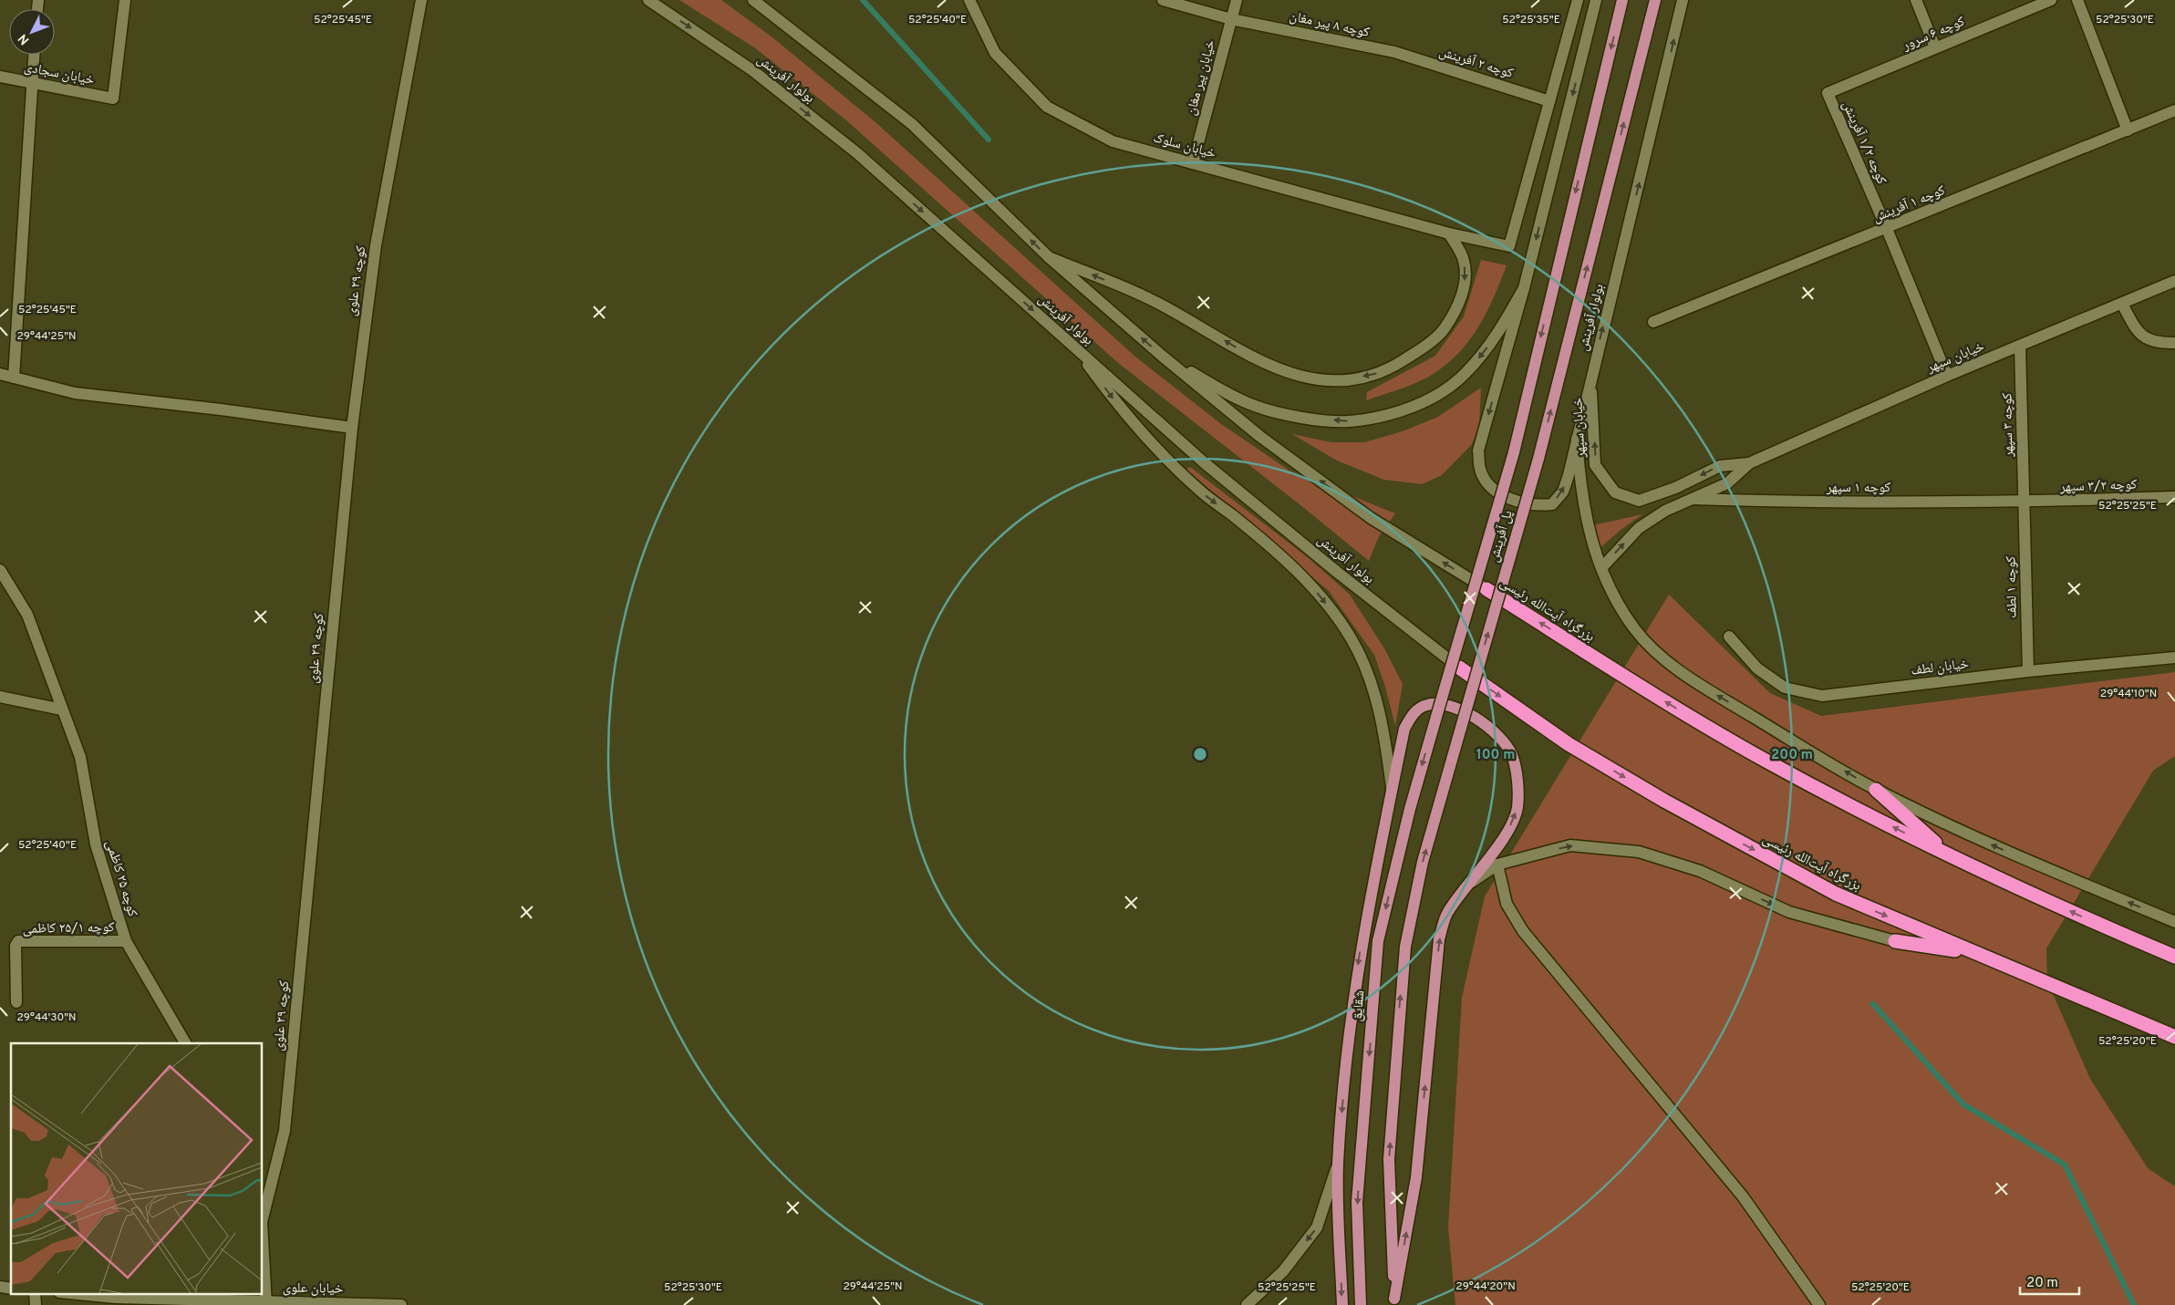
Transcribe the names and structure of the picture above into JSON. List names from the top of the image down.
{
  "streets": {
    "highway": ["بزرگراه آیت‌الله رئیسی"],
    "main road": ["بولوار آفرینش", "پل آفرینش", "شقایق"],
    "street": [
      "کوچه ۸ پیر مغان",
      "کوچه ۶ سرور",
      "کوچه ۲ آفرینش",
      "خیابان سجادی",
      "خیابان پیر مغان",
      "کوچه ۱/۲ آفرینش",
      "خیابان سلوک",
      "کوچه ۱ آفرینش",
      "کوچه ۲۹ علوی",
      "خیابان سپهر",
      "کوچه ۳ سپهر",
      "کوچه ۳/۲ سپهر",
      "کوچه ۱ سپهر",
      "کوچه ۱ لطف",
      "خیابان لطف",
      "کوچه ۲۵ کاظمی",
      "کوچه ۲۵/۱ کاظمی",
      "خیابان علوی"
    ]
  },
  "crossings": [
    ["کوچه ۸ پیر مغان", "کوچه ۲ آفرینش"],
    ["کوچه ۸ پیر مغان", "خیابان پیر مغان"],
    ["کوچه ۶ سرور", "کوچه ۱/۲ آفرینش"],
    ["کوچه ۲ آفرینش", "خیابان سلوک"],
    ["خیابان پیر مغان", "خیابان سلوک"],
    ["بولوار آفرینش", "خیابان سپهر"],
    ["بولوار آفرینش", "پل آفرینش"],
    ["بولوار آفرینش", "بزرگراه آیت‌الله رئیسی"],
    ["کوچه ۱/۲ آفرینش", "کوچه ۱ آفرینش"],
    ["کوچه ۱/۲ آفرینش", "خیابان سپهر"],
    ["کوچه ۲۹ علوی", "خیابان علوی"],
    ["خیابان سپهر", "کوچه ۳ سپهر"],
    ["خیابان سپهر", "کوچه ۱ سپهر"],
    ["کوچه ۳ سپهر", "کوچه ۳/۲ سپهر"],
    ["کوچه ۳ سپهر", "کوچه ۱ سپهر"],
    ["کوچه ۳ سپهر", "کوچه ۱ لطف"],
    ["کوچه ۳/۲ سپهر", "کوچه ۱ سپهر"],
    ["کوچه ۳/۲ سپهر", "کوچه ۱ لطف"],
    ["کوچه ۱ سپهر", "کوچه ۱ لطف"],
    ["پل آفرینش", "شقایق"],
    ["کوچه ۱ لطف", "خیابان لطف"],
    ["کوچه ۲۵ کاظمی", "کوچه ۲۵/۱ کاظمی"]
  ],
  "scale_bar": "20 m",
  "north": "bottom left",
  "coordinates": [
    "52°25'45\"E",
    "52°25'40\"E",
    "52°25'35\"E",
    "52°25'30\"E",
    "29°44'25\"N",
    "52°25'25\"E",
    "29°44'10\"N",
    "29°44'30\"N",
    "52°25'20\"E",
    "29°44'20\"N"
  ],
  "rings": ["100 m", "200 m"]
}
